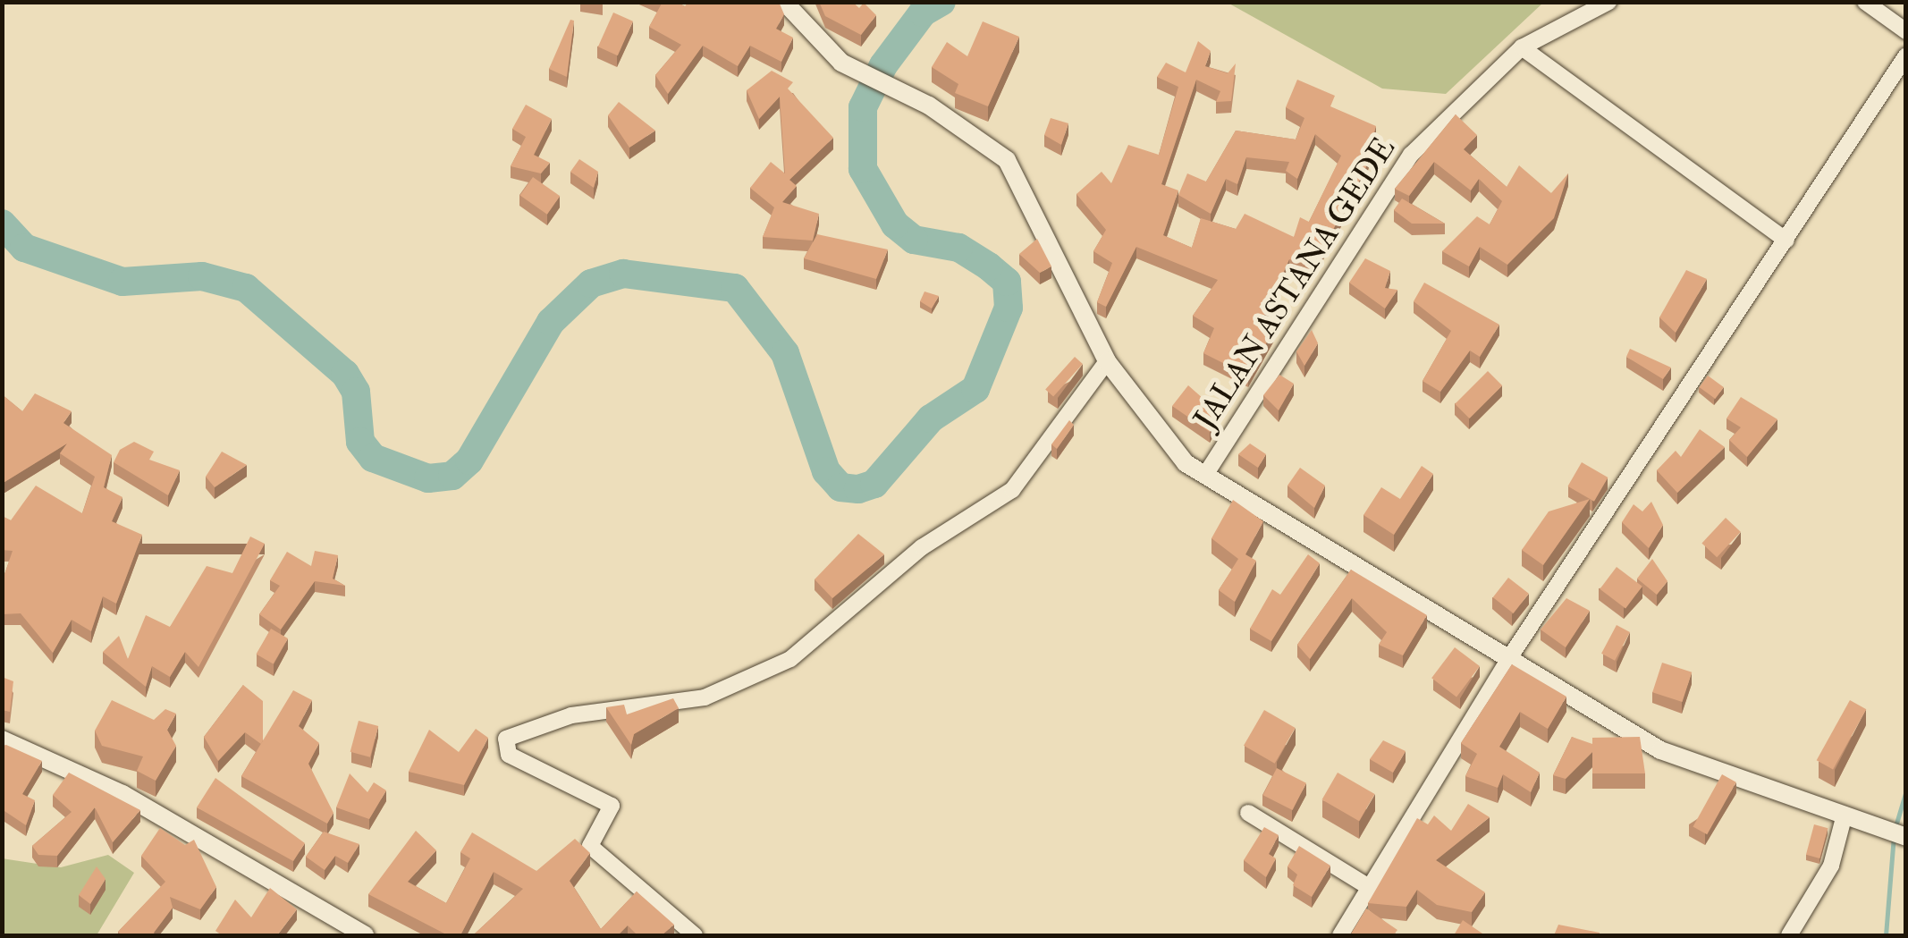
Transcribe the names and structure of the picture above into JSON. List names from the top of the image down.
{
  "streets": {
    "street": ["JALAN ASTANA GEDE"]
  }
}
